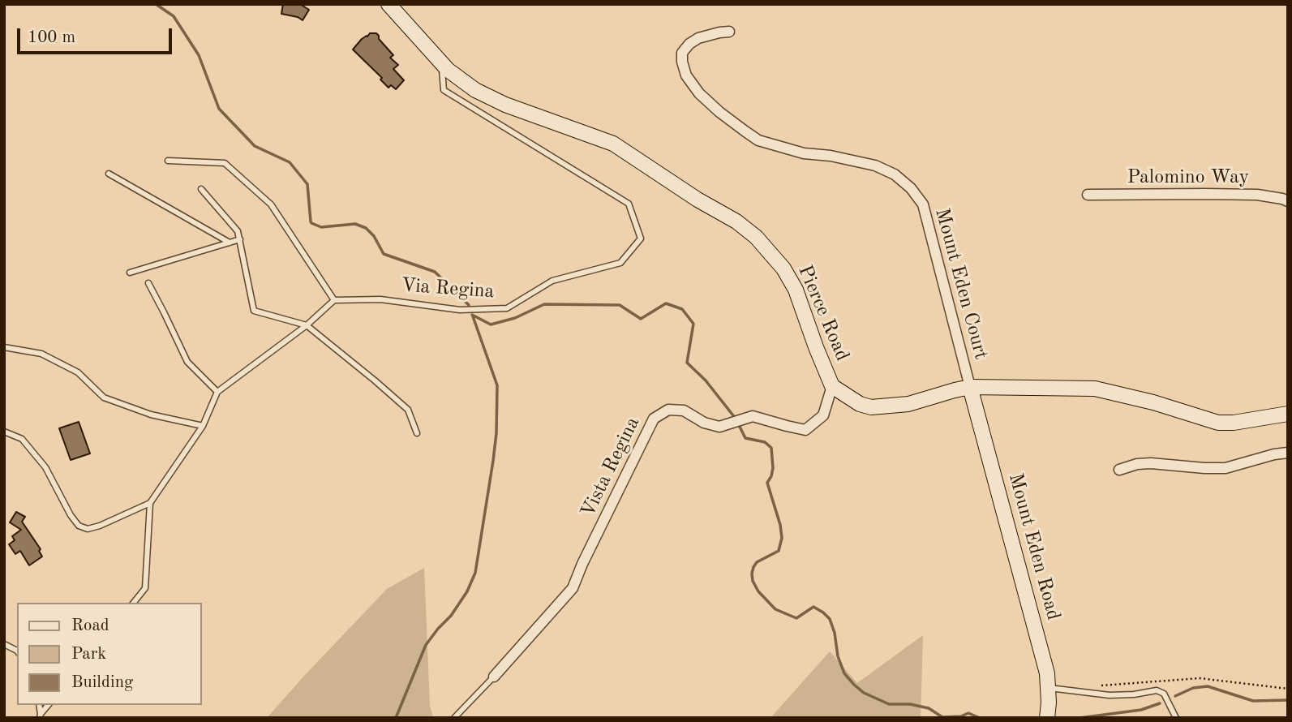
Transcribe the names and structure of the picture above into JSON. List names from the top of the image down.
{
  "streets": {
    "street": [
      "Palomino Way",
      "Mount Eden Court",
      "Pierce Road",
      "Vista Regina",
      "Mount Eden Road"
    ],
    "lane": ["Via Regina"]
  },
  "crossings": [
    ["Mount Eden Court", "Pierce Road"],
    ["Mount Eden Court", "Mount Eden Road"],
    ["Via Regina", "Pierce Road"],
    ["Pierce Road", "Vista Regina"],
    ["Pierce Road", "Mount Eden Road"]
  ],
  "legend": ["Road", "Park", "Building"],
  "scale_bar": "100 m"
}
